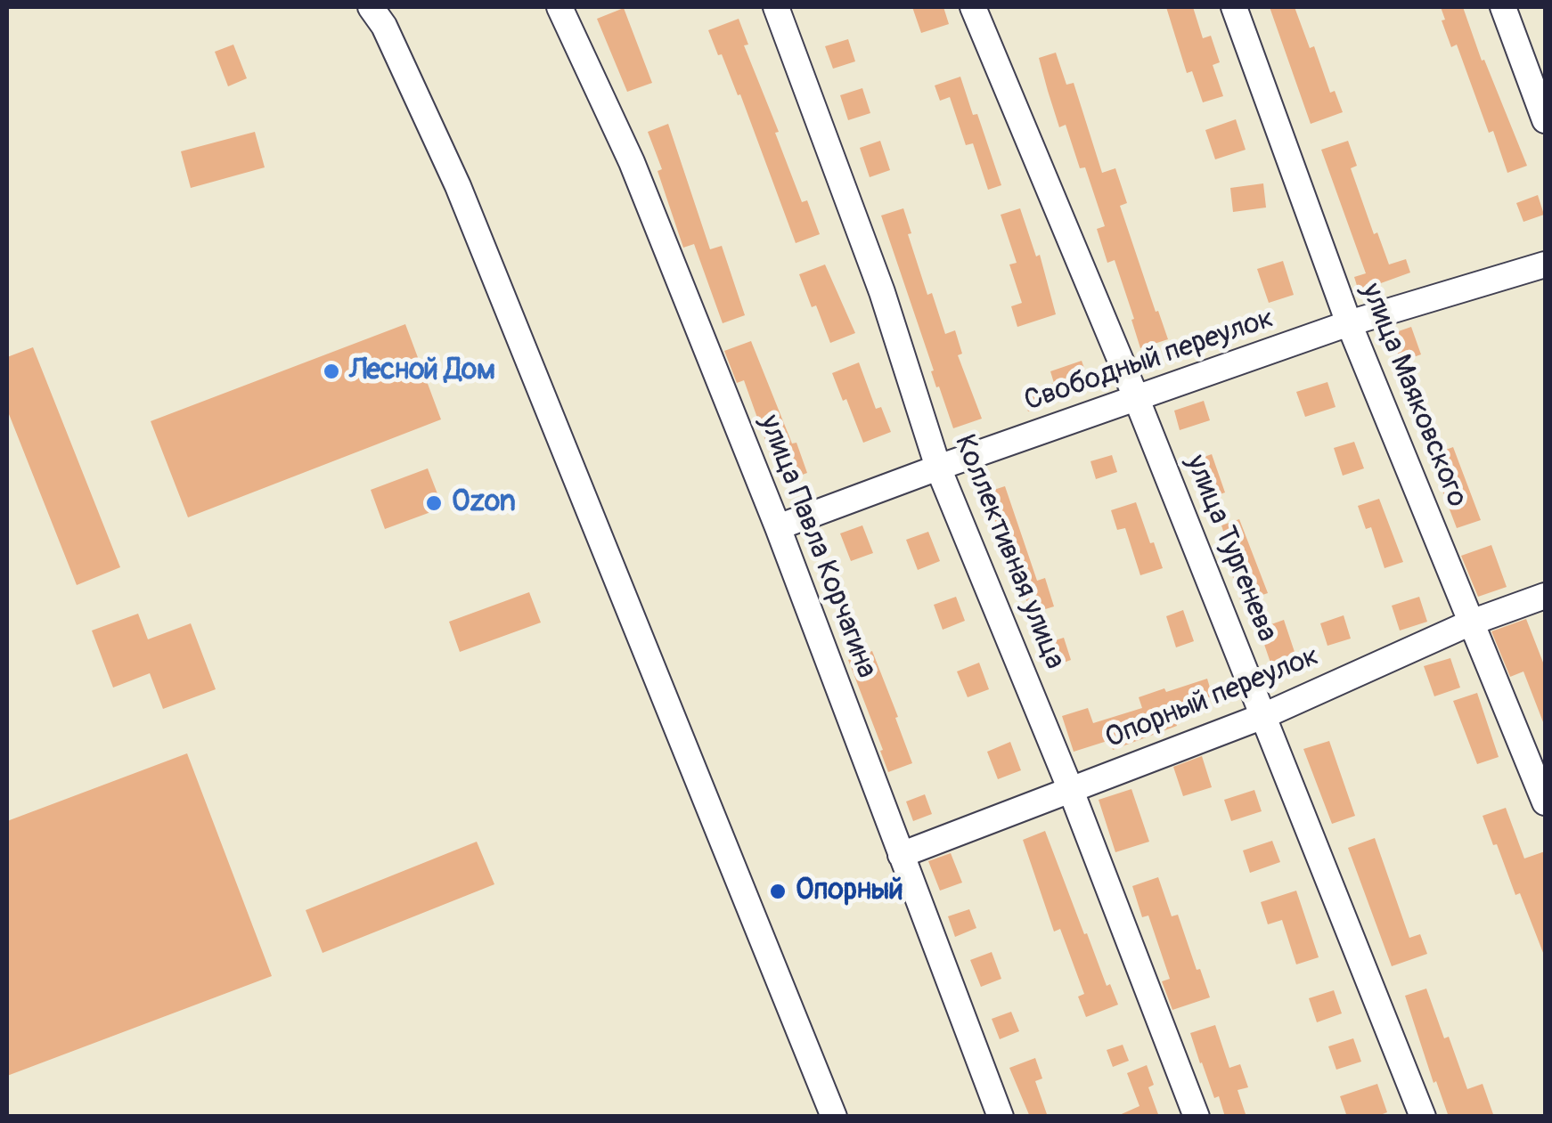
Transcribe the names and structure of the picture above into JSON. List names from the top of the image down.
{
  "streets": {
    "street": [
      "Свободный переулок",
      "улица Маяковского",
      "улица Павла Корчагина",
      "улица Тургенева",
      "Коллективная улица",
      "Опорный переулок"
    ]
  },
  "crossings": [
    ["Свободный переулок", "улица Маяковского"],
    ["Свободный переулок", "улица Павла Корчагина"],
    ["Свободный переулок", "улица Тургенева"],
    ["Свободный переулок", "Коллективная улица"],
    ["улица Маяковского", "Опорный переулок"],
    ["улица Павла Корчагина", "Опорный переулок"],
    ["улица Тургенева", "Опорный переулок"],
    ["Коллективная улица", "Опорный переулок"]
  ],
  "places": ["Лесной Дом", "Ozon", "Опорный"]
}
